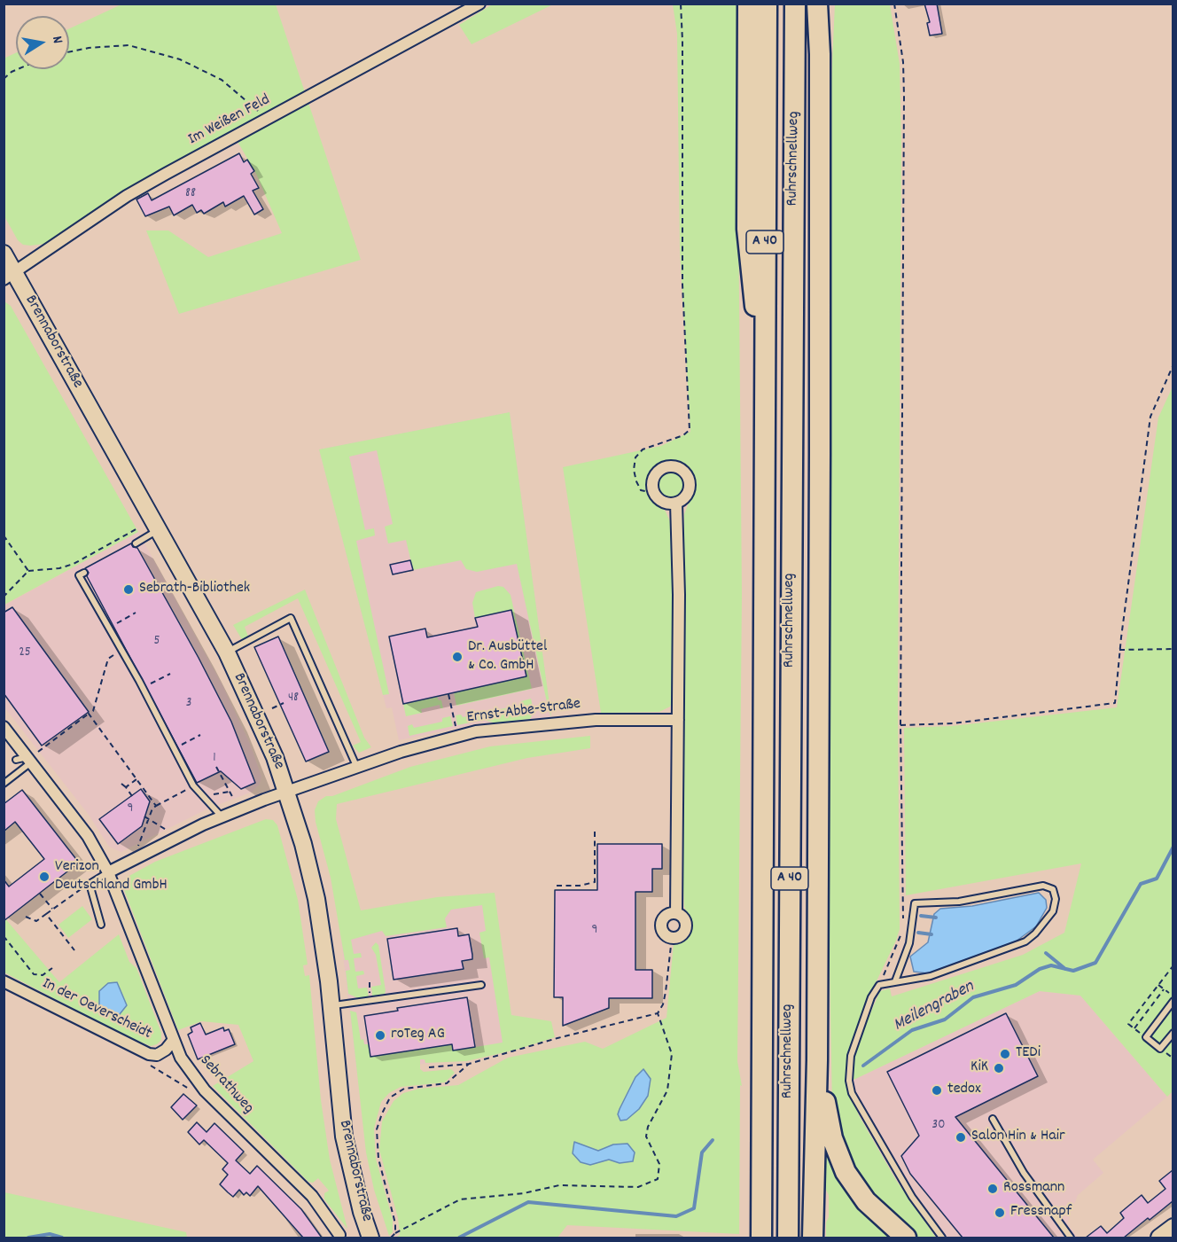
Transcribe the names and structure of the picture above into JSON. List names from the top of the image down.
{
  "streets": {
    "highway": ["Ruhrschnellweg", "A 40"],
    "main road": ["Brennaborstraße"],
    "street": [
      "Im Weißen Feld",
      "Ernst-Abbe-Straße",
      "In der Oeverscheidt",
      "Sebrathweg"
    ]
  },
  "crossings": [
    ["Im Weißen Feld", "Brennaborstraße"],
    ["Brennaborstraße", "Ernst-Abbe-Straße"],
    ["In der Oeverscheidt", "Sebrathweg"]
  ],
  "water": ["Meilengraben"],
  "places": [
    "Sebrath-Bibliothek",
    "Dr. Ausbüttel & Co. GmbH",
    "Verizon Deutschland GmbH",
    "roTeg AG",
    "TEDi",
    "KiK",
    "tedox",
    "Salon Hin & Hair",
    "Rossmann",
    "Fressnapf"
  ],
  "house_numbers": [
    "88",
    "5",
    "25",
    "48",
    "3",
    "1",
    "9",
    "9",
    "30"
  ],
  "north": "right"
}
